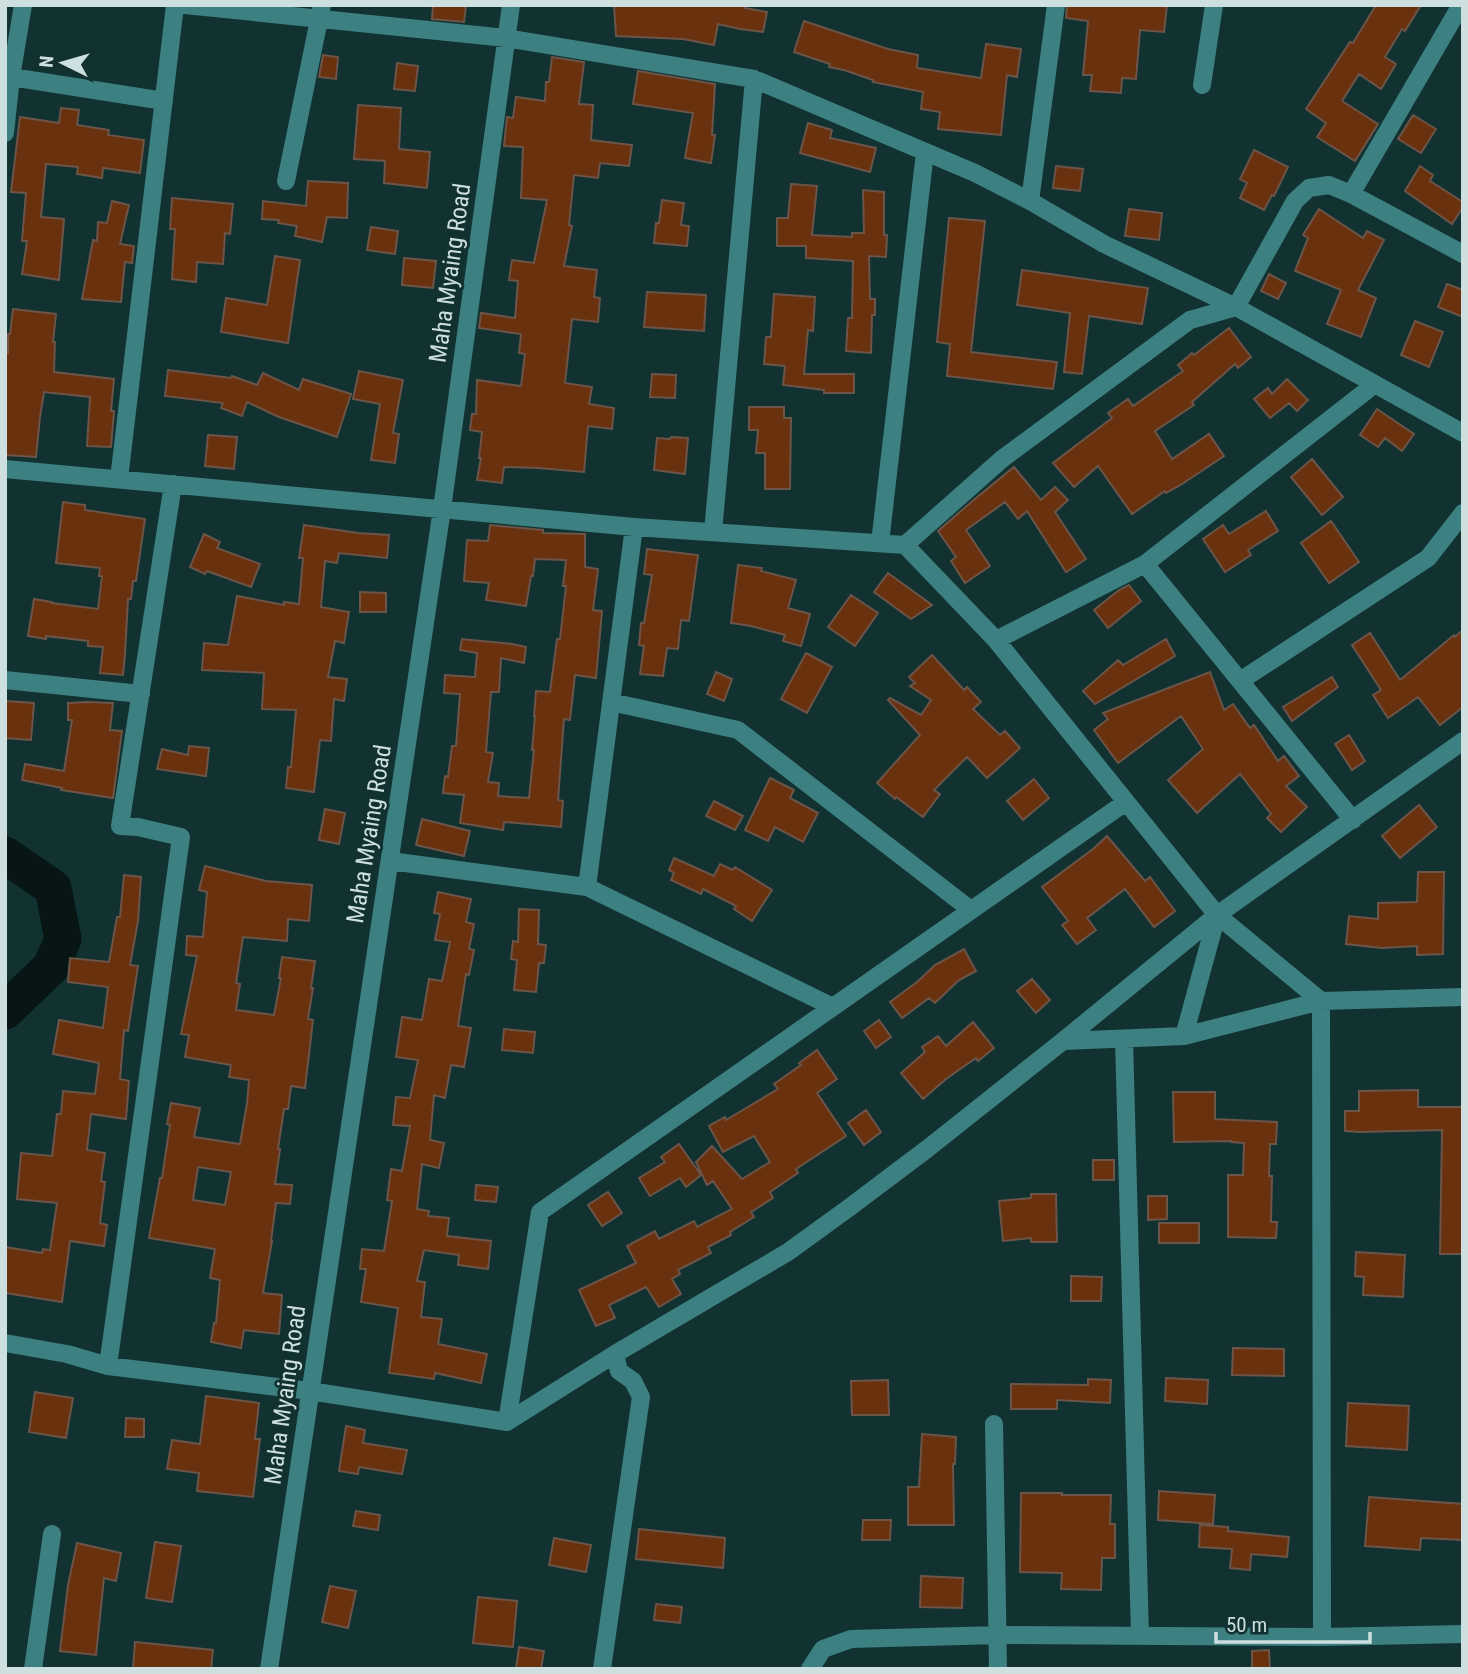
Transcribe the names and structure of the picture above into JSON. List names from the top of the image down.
{
  "streets": {
    "street": ["Maha Myaing Road"]
  },
  "scale_bar": "50 m",
  "north": "left"
}
